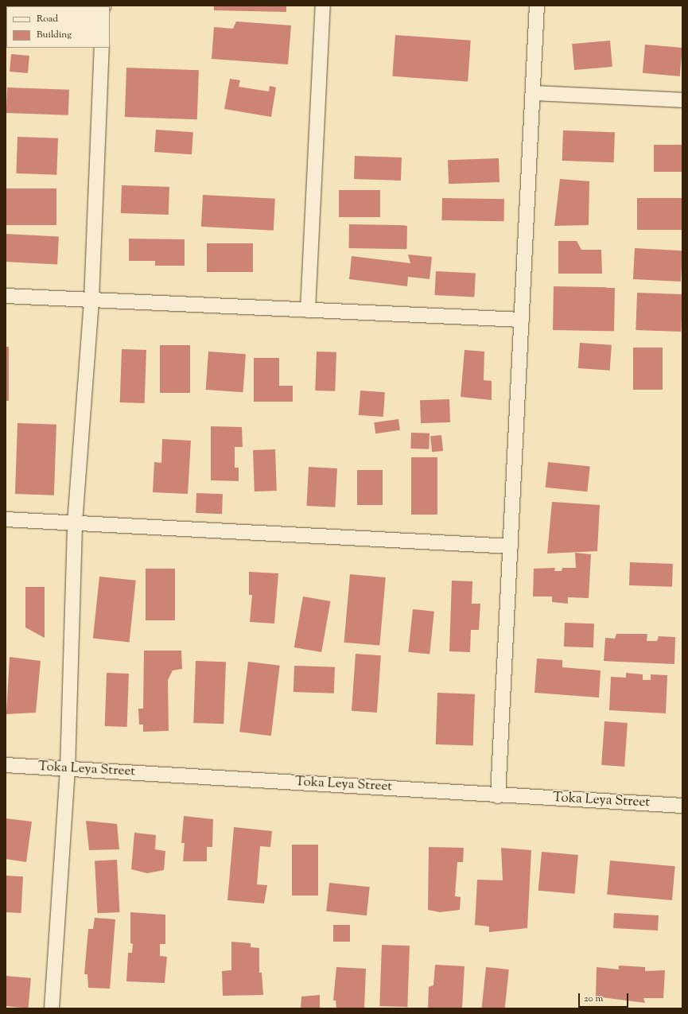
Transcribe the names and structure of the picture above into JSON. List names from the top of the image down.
{
  "streets": {
    "street": ["Toka Leya Street"]
  },
  "legend": ["Road", "Building"],
  "scale_bar": "20 m"
}
